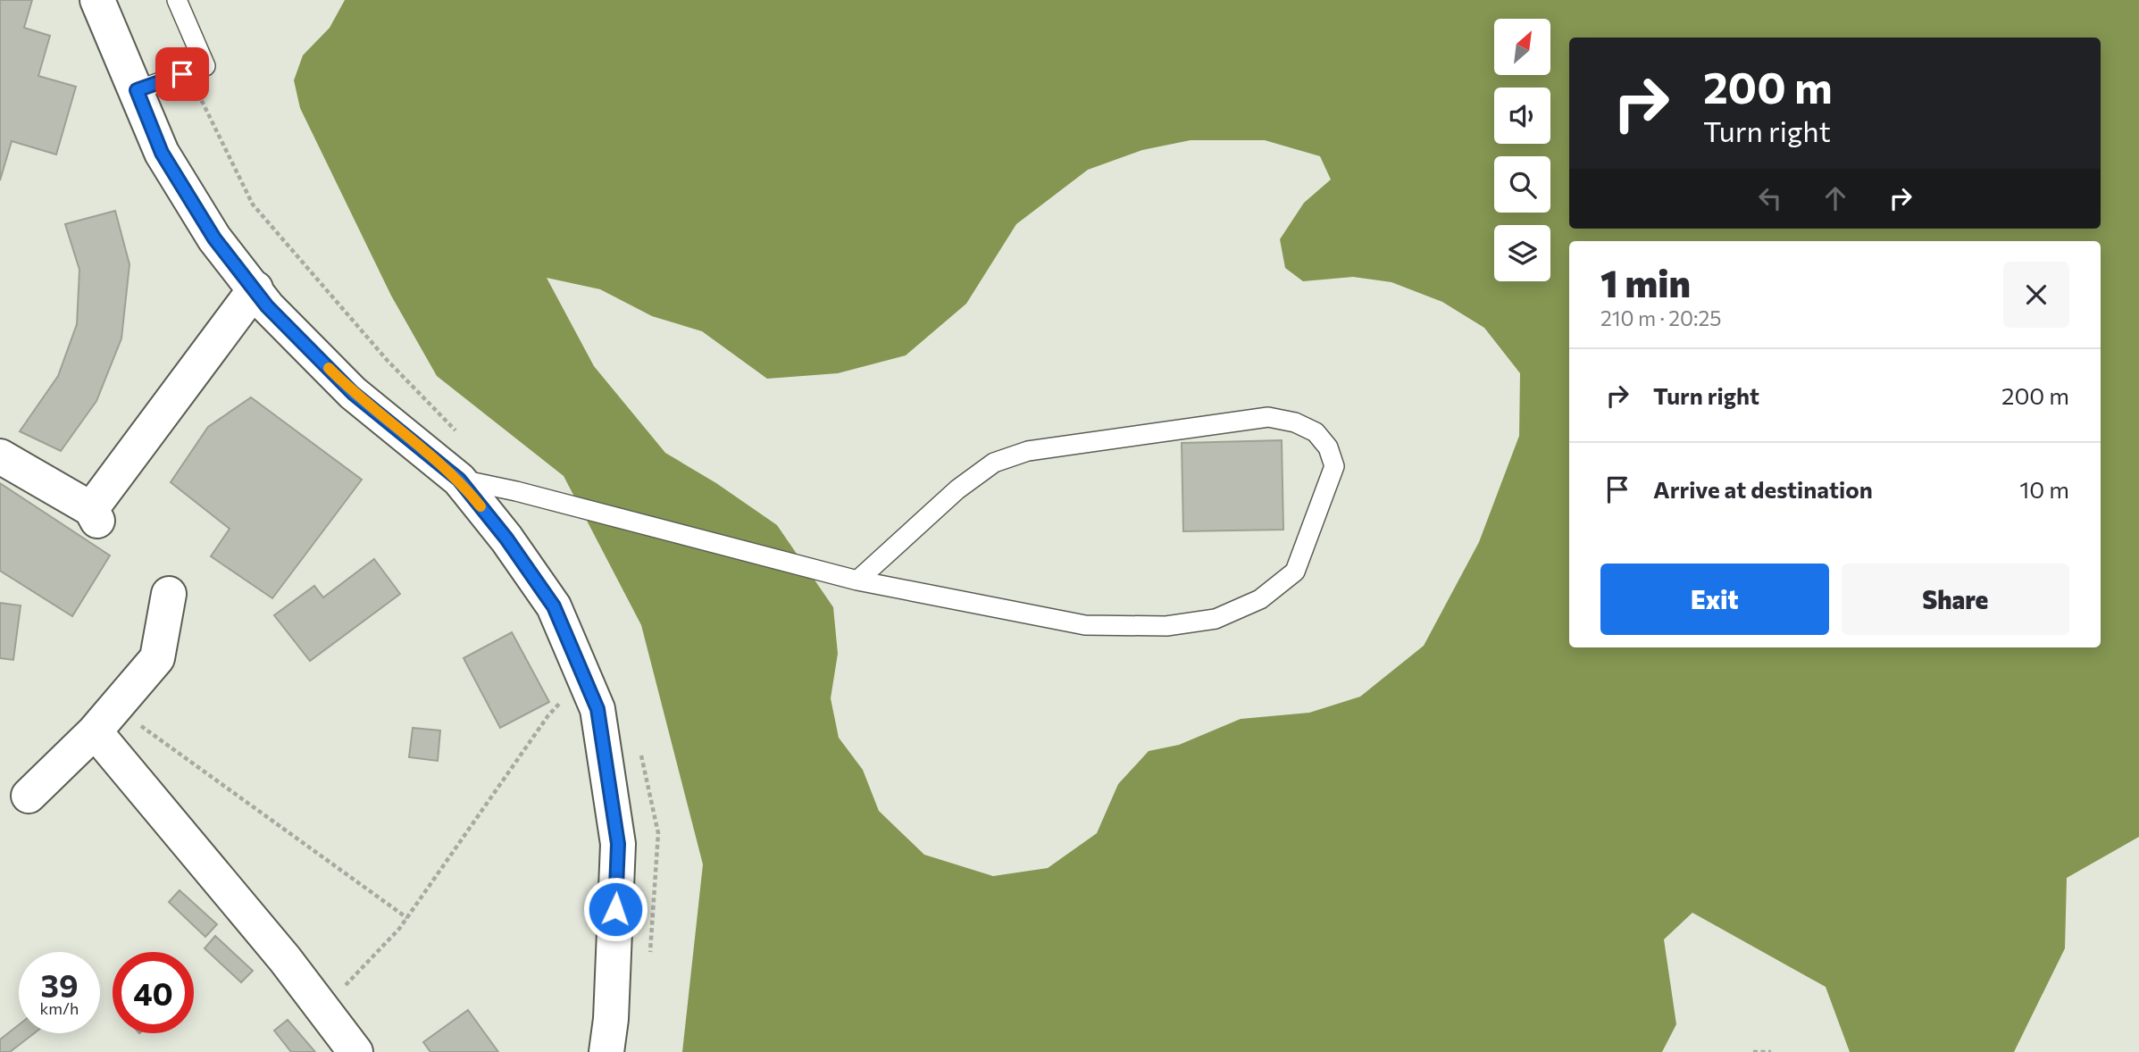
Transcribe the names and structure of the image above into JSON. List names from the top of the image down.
{
  "north": "top right",
  "page": {
    "turn": ["200 m", "Turn right"],
    "heading": ["1 min", "210 m · 20:25"],
    "list": [
      {
        "name": "Turn right",
        "value": "200 m"
      },
      {
        "name": "Arrive at destination",
        "value": "10 m"
      }
    ],
    "buttons": ["Exit", "Share"],
    "speed": "39 km/h",
    "limit": "40"
  }
}
